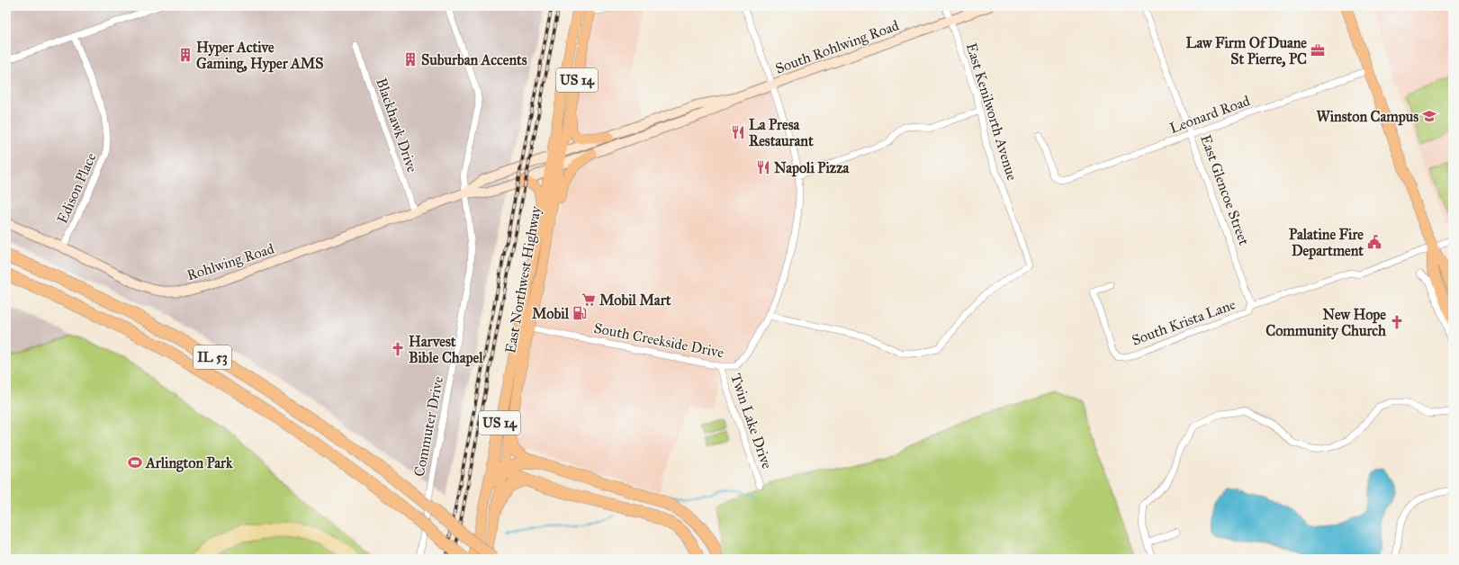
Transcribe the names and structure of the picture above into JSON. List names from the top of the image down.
{
  "streets": {
    "highway": ["IL 53"],
    "main road": [
      "South Rohlwing Road",
      "US 14",
      "Rohlwing Road",
      "East Northwest Highway"
    ],
    "street": [
      "East Kenilworth Avenue",
      "Leonard Road",
      "Blackhawk Drive",
      "Edison Place",
      "East Glencoe Street",
      "South Krista Lane",
      "South Creekside Drive",
      "Twin Lake Drive",
      "Commuter Drive"
    ]
  },
  "crossings": [
    ["South Rohlwing Road", "East Kenilworth Avenue"],
    ["South Rohlwing Road", "Rohlwing Road"],
    ["South Rohlwing Road", "East Northwest Highway"],
    ["South Rohlwing Road", "South Creekside Drive"],
    ["East Kenilworth Avenue", "South Creekside Drive"],
    ["Leonard Road", "East Glencoe Street"],
    ["Blackhawk Drive", "Rohlwing Road"],
    ["Edison Place", "Rohlwing Road"],
    ["East Glencoe Street", "South Krista Lane"],
    ["Rohlwing Road", "East Northwest Highway"],
    ["Rohlwing Road", "Commuter Drive"],
    ["East Northwest Highway", "South Creekside Drive"],
    ["South Creekside Drive", "Twin Lake Drive"]
  ],
  "places": {
    "office": ["Law Firm Of Duane St Pierre, PC"],
    "building": ["Hyper Active Gaming, Hyper AMS", "Suburban Accents"],
    "school or university": ["Winston Campus"],
    "restaurant": ["La Presa Restaurant", "Napoli Pizza"],
    "public building": ["Palatine Fire Department"],
    "supermarket": ["Mobil Mart"],
    "fuel station": ["Mobil"],
    "church": ["New Hope Community Church", "Harvest Bible Chapel"],
    "sports": ["Arlington Park"]
  }
}
